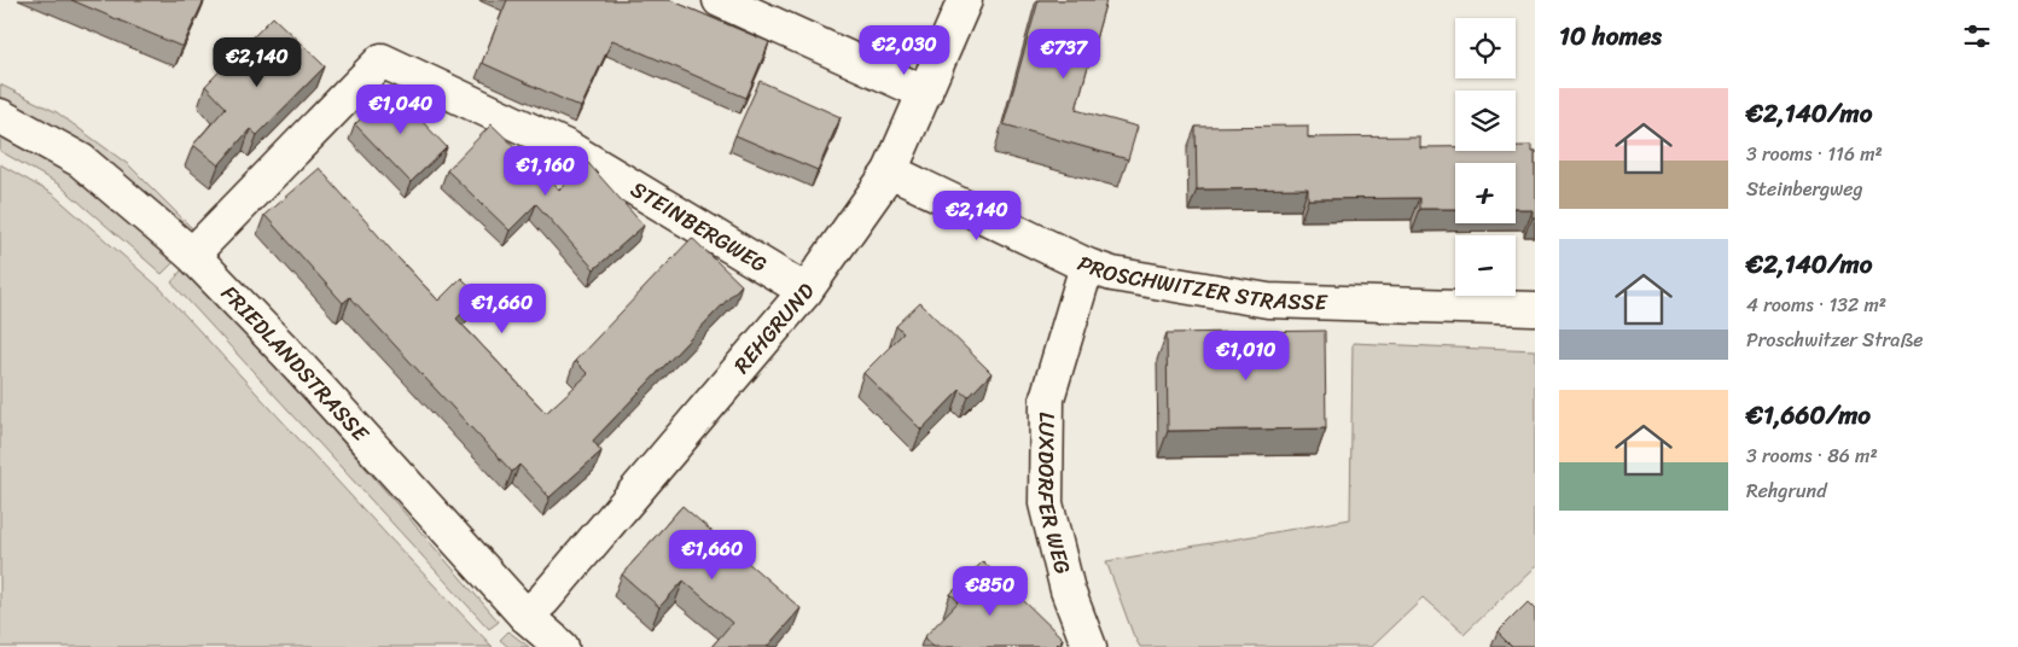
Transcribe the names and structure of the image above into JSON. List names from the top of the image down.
{
  "streets": {
    "street": [
      "STEINBERGWEG",
      "PROSCHWITZER STRASSE",
      "REHGRUND",
      "FRIEDLANDSTRASSE",
      "LUXDORFER WEG"
    ]
  },
  "crossings": [
    ["STEINBERGWEG", "REHGRUND"],
    ["STEINBERGWEG", "FRIEDLANDSTRASSE"],
    ["PROSCHWITZER STRASSE", "REHGRUND"],
    ["PROSCHWITZER STRASSE", "LUXDORFER WEG"],
    ["REHGRUND", "FRIEDLANDSTRASSE"]
  ],
  "page": {
    "heading": "10 homes",
    "map_buttons": ["+", "−"],
    "price": [
      "€2,030",
      "€737",
      "€2,140",
      "€1,040",
      "€1,160",
      "€2,140",
      "€1,660",
      "€1,010",
      "€1,660",
      "€850"
    ],
    "list": [
      {
        "name": "€2,140/mo",
        "note": "3 rooms · 116 m² · Steinbergweg"
      },
      {
        "name": "€2,140/mo",
        "note": "4 rooms · 132 m² · Proschwitzer Straße"
      },
      {
        "name": "€1,660/mo",
        "note": "3 rooms · 86 m² · Rehgrund"
      }
    ]
  }
}
